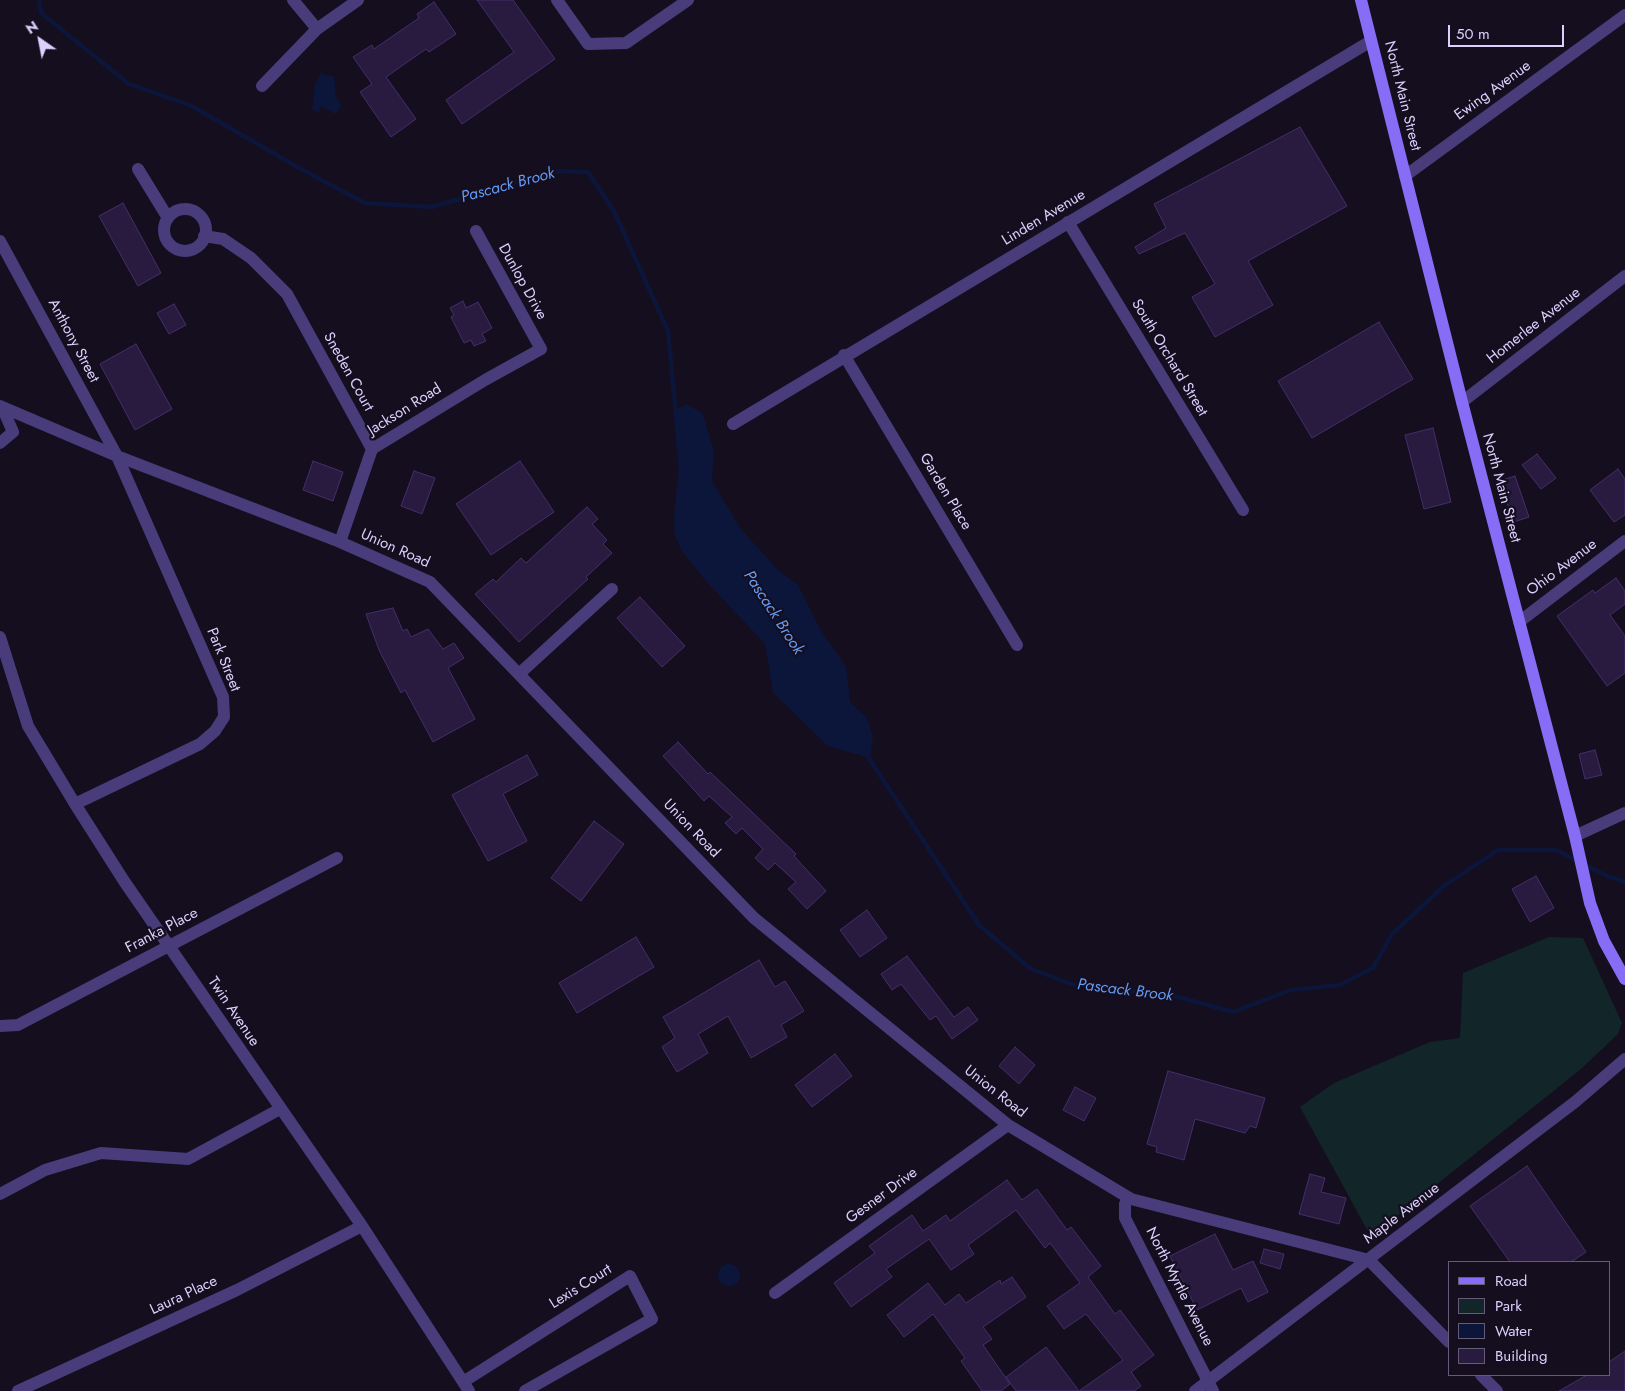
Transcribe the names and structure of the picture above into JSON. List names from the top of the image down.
{
  "streets": {
    "main road": ["North Main Street"],
    "street": [
      "Ewing Avenue",
      "Linden Avenue",
      "Dunlop Drive",
      "Homerlee Avenue",
      "Anthony Street",
      "South Orchard Street",
      "Sneden Court",
      "Jackson Road",
      "Garden Place",
      "Union Road",
      "Ohio Avenue",
      "Park Street",
      "Franka Place",
      "Twin Avenue",
      "Gesner Drive",
      "Maple Avenue",
      "Lexis Court",
      "North Myrtle Avenue",
      "Laura Place"
    ]
  },
  "crossings": [
    ["Ewing Avenue", "North Main Street"],
    ["North Main Street", "Linden Avenue"],
    ["North Main Street", "Homerlee Avenue"],
    ["North Main Street", "Ohio Avenue"],
    ["Linden Avenue", "South Orchard Street"],
    ["Linden Avenue", "Garden Place"],
    ["Dunlop Drive", "Jackson Road"],
    ["Anthony Street", "Union Road"],
    ["Anthony Street", "Park Street"],
    ["Sneden Court", "Jackson Road"],
    ["Jackson Road", "Union Road"],
    ["Union Road", "Park Street"],
    ["Union Road", "Gesner Drive"],
    ["Union Road", "Maple Avenue"],
    ["Union Road", "North Myrtle Avenue"],
    ["Park Street", "Twin Avenue"],
    ["Franka Place", "Twin Avenue"],
    ["Twin Avenue", "Lexis Court"],
    ["Twin Avenue", "Laura Place"],
    ["Maple Avenue", "North Myrtle Avenue"]
  ],
  "water": ["Pascack Brook"],
  "legend": [
    "Road",
    "Park",
    "Water",
    "Building"
  ],
  "scale_bar": "50 m",
  "north": "top left"
}
